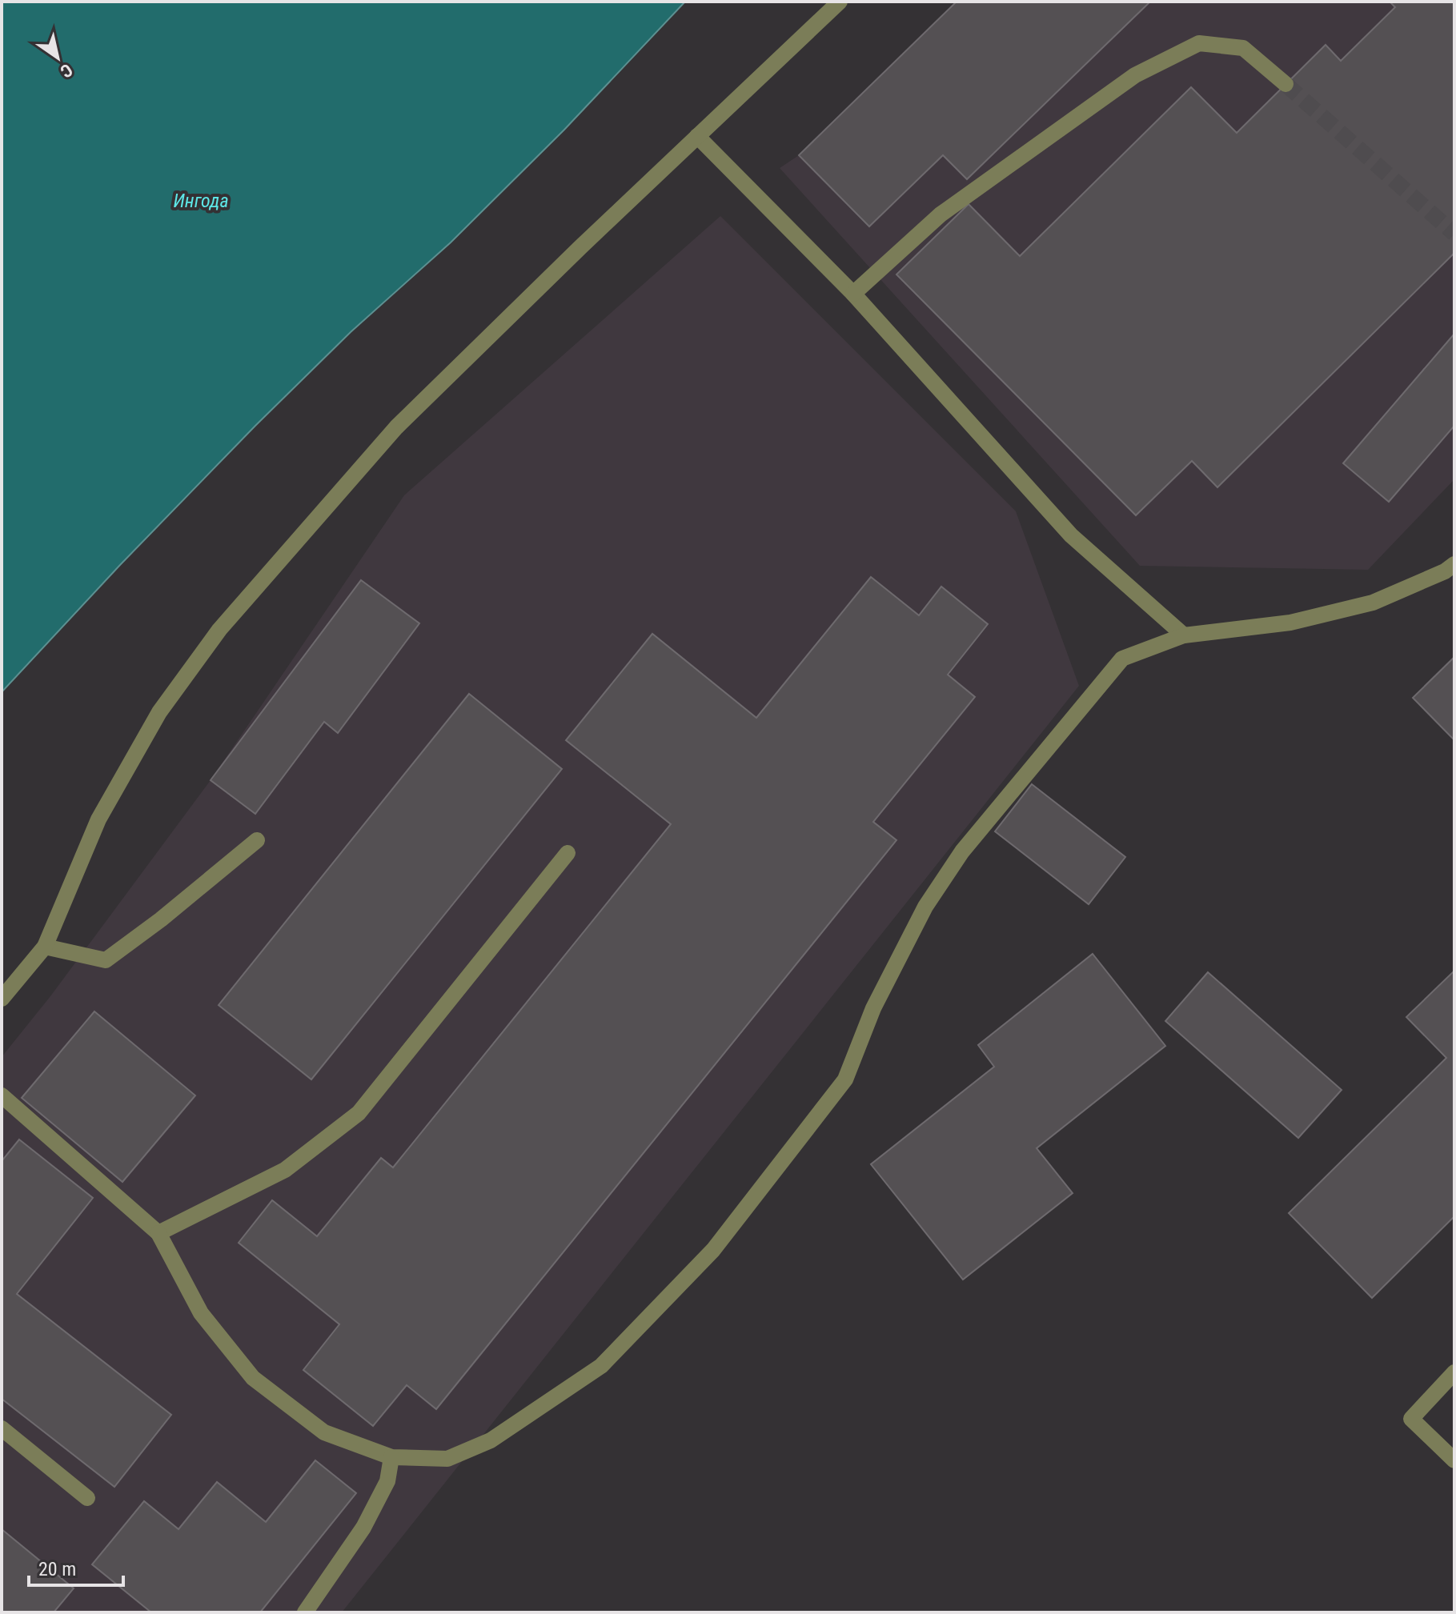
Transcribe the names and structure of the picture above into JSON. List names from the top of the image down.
{
  "water": ["Ингода"],
  "scale_bar": "20 m",
  "north": "bottom right"
}
